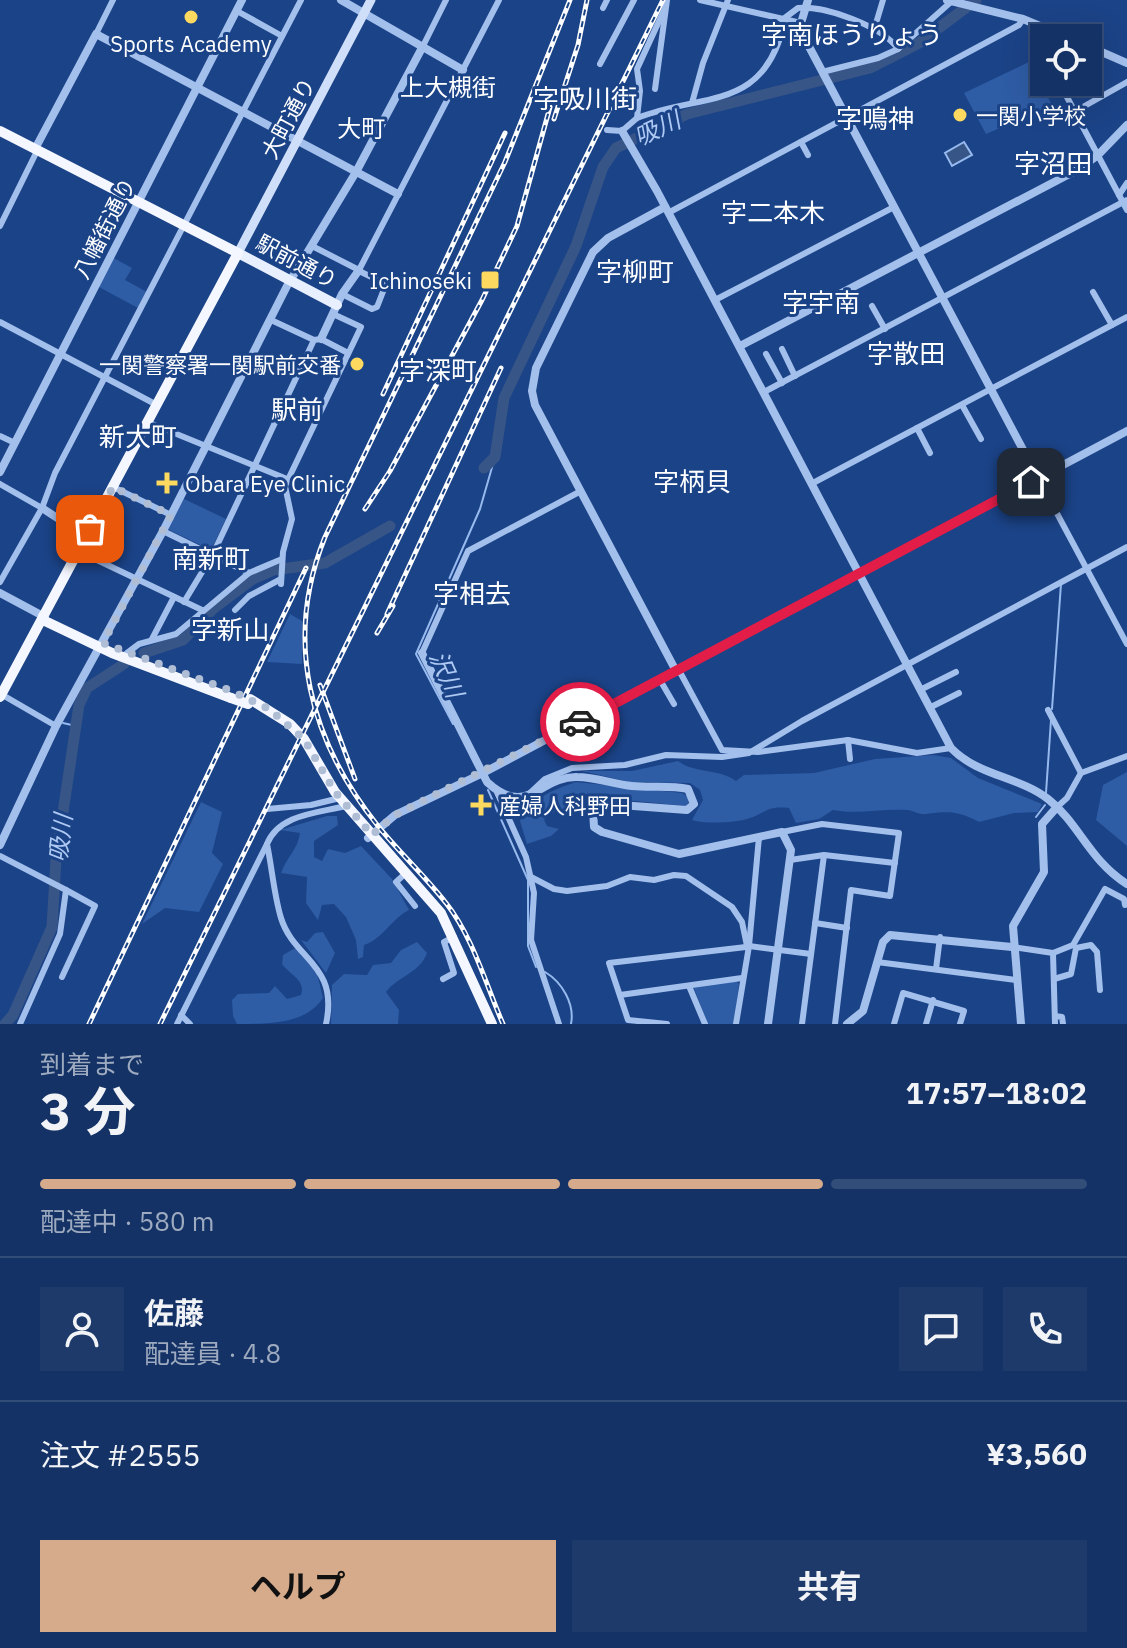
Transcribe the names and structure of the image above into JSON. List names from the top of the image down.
{
  "streets": {
    "main road": ["大町通り", "駅前通り"],
    "street": ["八幡街通り"]
  },
  "crossings": [
    ["大町通り", "駅前通り"]
  ],
  "districts": [
    "字南ほうりょう",
    "上大槻街",
    "字吸川街",
    "字鳴神",
    "大町",
    "字沼田",
    "字二本木",
    "字柳町",
    "字宇南",
    "字散田",
    "字深町",
    "駅前",
    "新大町",
    "字柄貝",
    "南新町",
    "字相去",
    "字新山"
  ],
  "water": ["吸川", "沢川"],
  "places": {
    "other": ["Sports Academy", "一関小学校", "一関警察署一関駅前交番"],
    "transit": ["Ichinoseki"],
    "health": ["Obara Eye Clinic", "産婦人科野田"]
  },
  "page": {
    "heading": ["3 分", "到着まで", "17:57–18:02"],
    "panel": [
      "佐藤",
      "配達員 · 4.8",
      "注文 #2555",
      "¥3,560"
    ],
    "bar": "配達中 · 580 m",
    "buttons": ["ヘルプ", "共有"]
  }
}
